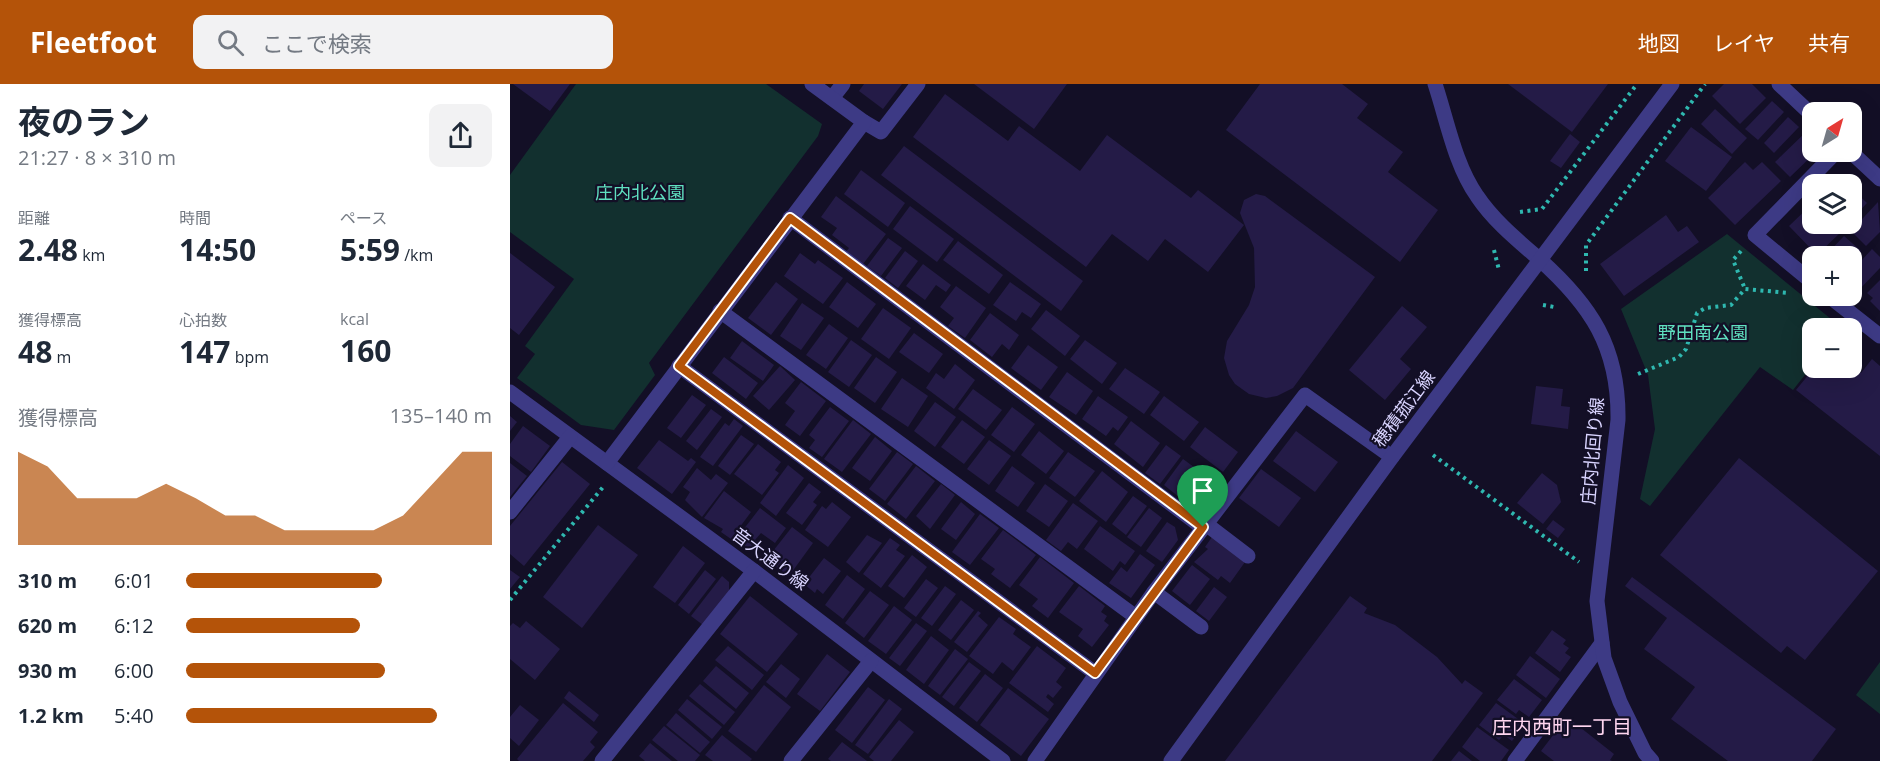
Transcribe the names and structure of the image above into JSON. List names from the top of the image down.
{
  "streets": {
    "street": ["穂積菰江線", "庄内北回り線", "音大通り線"]
  },
  "crossings": [
    ["穂積菰江線", "庄内北回り線"]
  ],
  "districts": ["庄内西町一丁目"],
  "parks": ["庄内北公園", "野田南公園"],
  "north": "top right",
  "page": {
    "header": "Fleetfoot",
    "search": "ここで検索",
    "nav": ["地図", "レイヤ", "共有"],
    "heading": ["夜のラン", "21:27 · 8 × 310 m"],
    "map_buttons": ["+", "−"],
    "stats": [
      ["距離", "2.48 km"],
      ["時間", "14:50"],
      ["ペース", "5:59 /km"],
      ["獲得標高", "48 m"],
      ["心拍数", "147 bpm"],
      ["kcal", "160"]
    ],
    "chart": ["獲得標高", "135–140 m"],
    "list": [
      {
        "name": "310 m",
        "note": "6:01"
      },
      {
        "name": "620 m",
        "note": "6:12"
      },
      {
        "name": "930 m",
        "note": "6:00"
      },
      {
        "name": "1.2 km",
        "note": "5:40"
      }
    ]
  }
}
